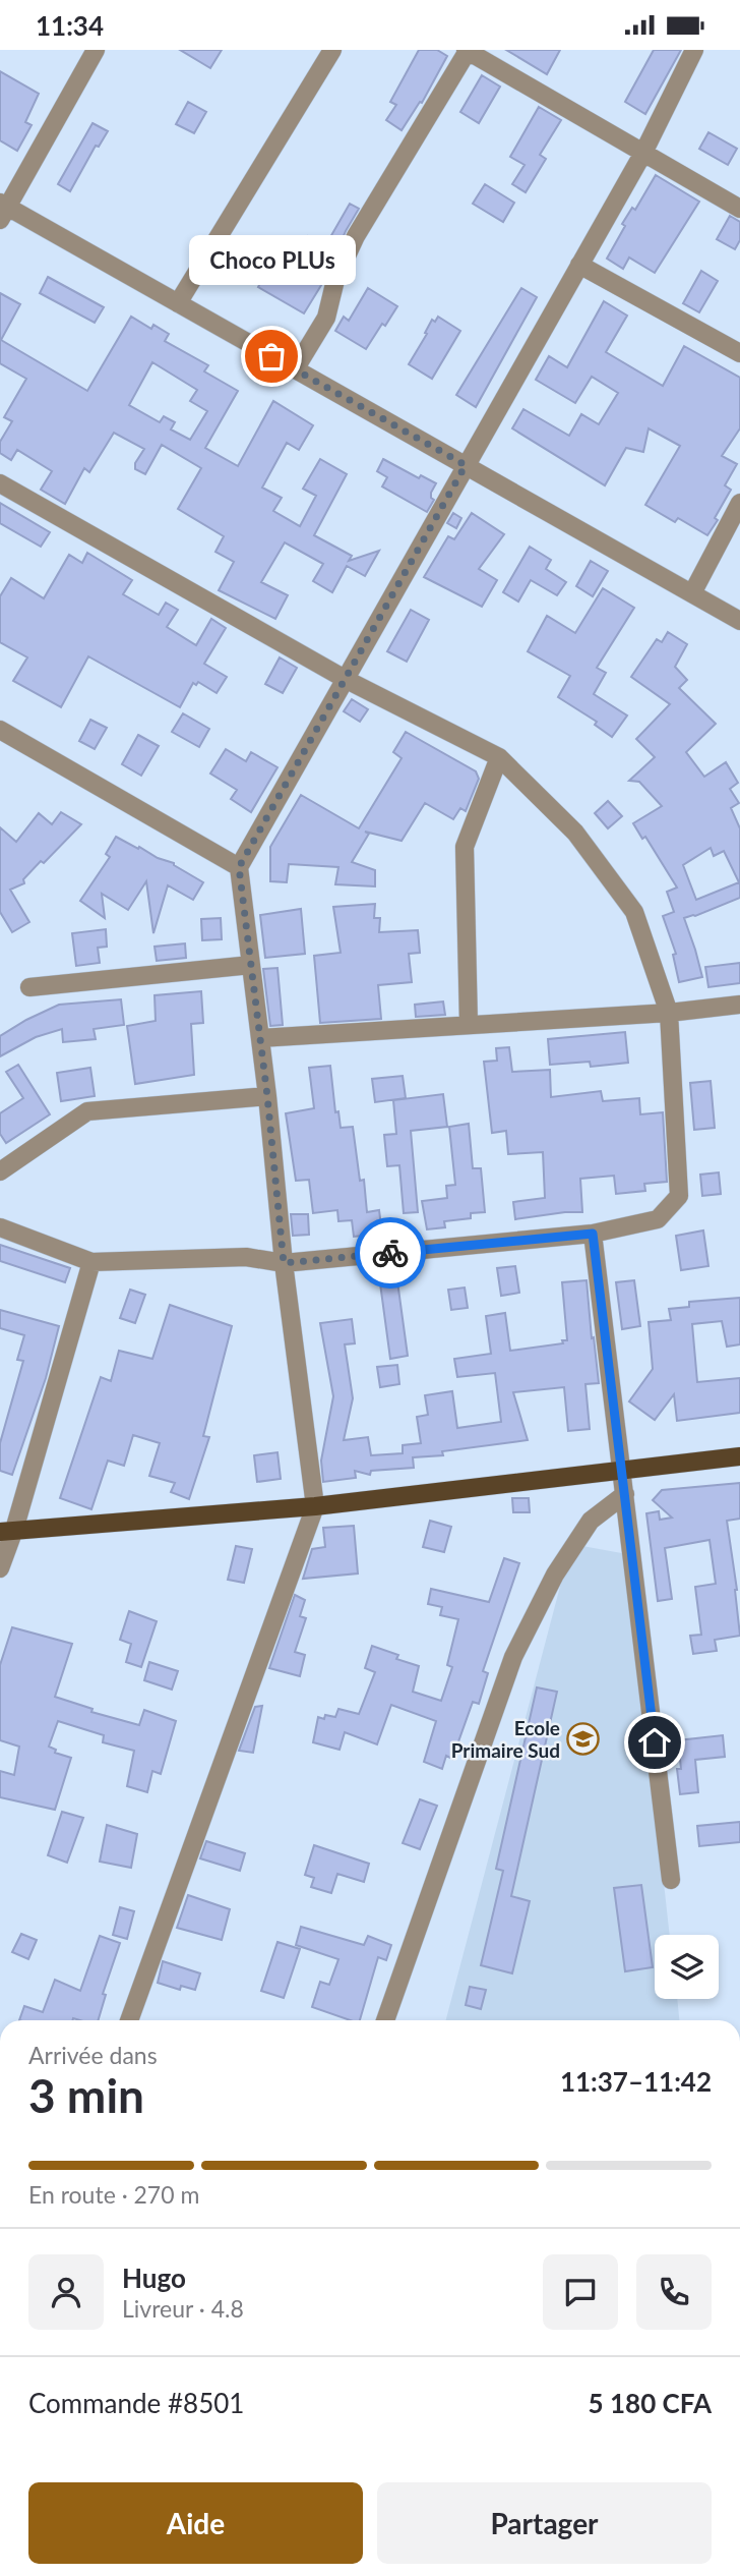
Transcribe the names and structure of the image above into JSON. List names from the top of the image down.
{
  "places": {
    "other": ["Choco PLUs"],
    "school or university": ["Ecole Primaire Sud"]
  },
  "page": {
    "status": "11:34",
    "bubble": "Choco PLUs",
    "heading": ["3 min", "Arrivée dans", "11:37–11:42"],
    "panel": [
      "Hugo",
      "Livreur · 4.8",
      "Commande #8501",
      "5 180 CFA"
    ],
    "bar": "En route · 270 m",
    "buttons": ["Aide", "Partager"]
  }
}
